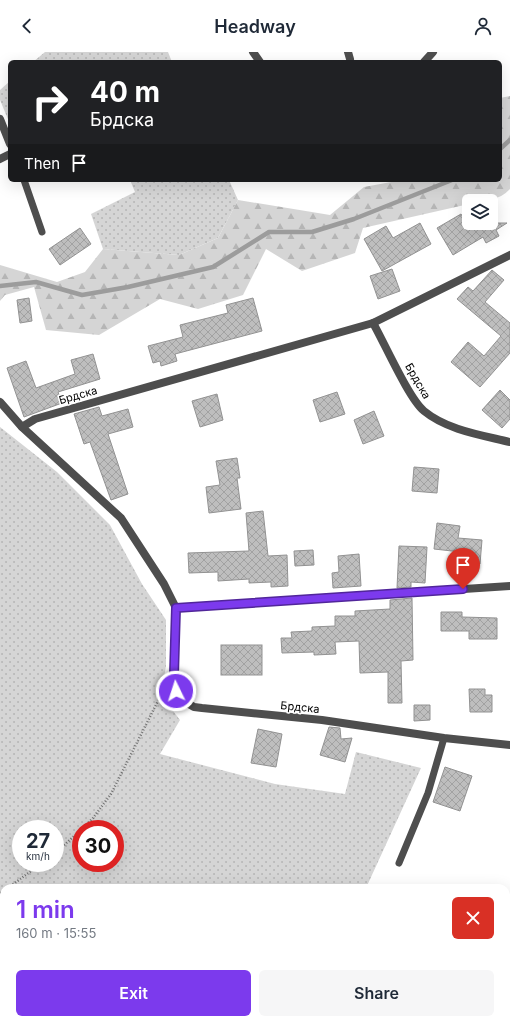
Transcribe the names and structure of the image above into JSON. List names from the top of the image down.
{
  "streets": {
    "street": ["Брдска"]
  },
  "page": {
    "header": "Headway",
    "turn": ["40 m", "Брдска"],
    "then": "Then",
    "speed": "27 km/h",
    "limit": "30",
    "heading": ["1 min", "160 m · 15:55"],
    "buttons": ["Exit", "Share"]
  }
}
